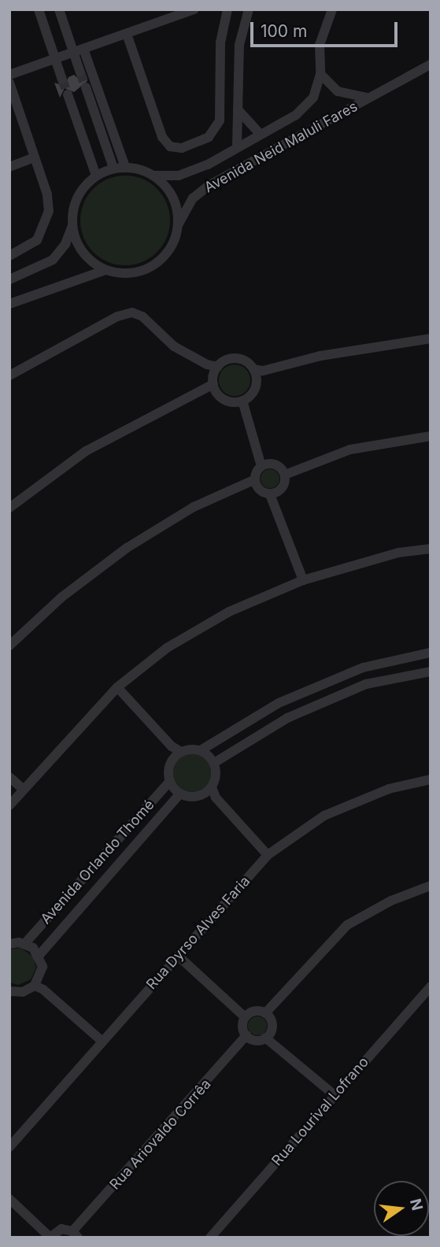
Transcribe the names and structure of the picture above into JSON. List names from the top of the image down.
{
  "streets": {
    "street": [
      "Avenida Neid Maluli Fares",
      "Avenida Orlando Thomé",
      "Rua Dyrso Alves Faria",
      "Rua Lourival Lofrano",
      "Rua Ariovaldo Corrêa"
    ]
  },
  "scale_bar": "100 m",
  "north": "right"
}
